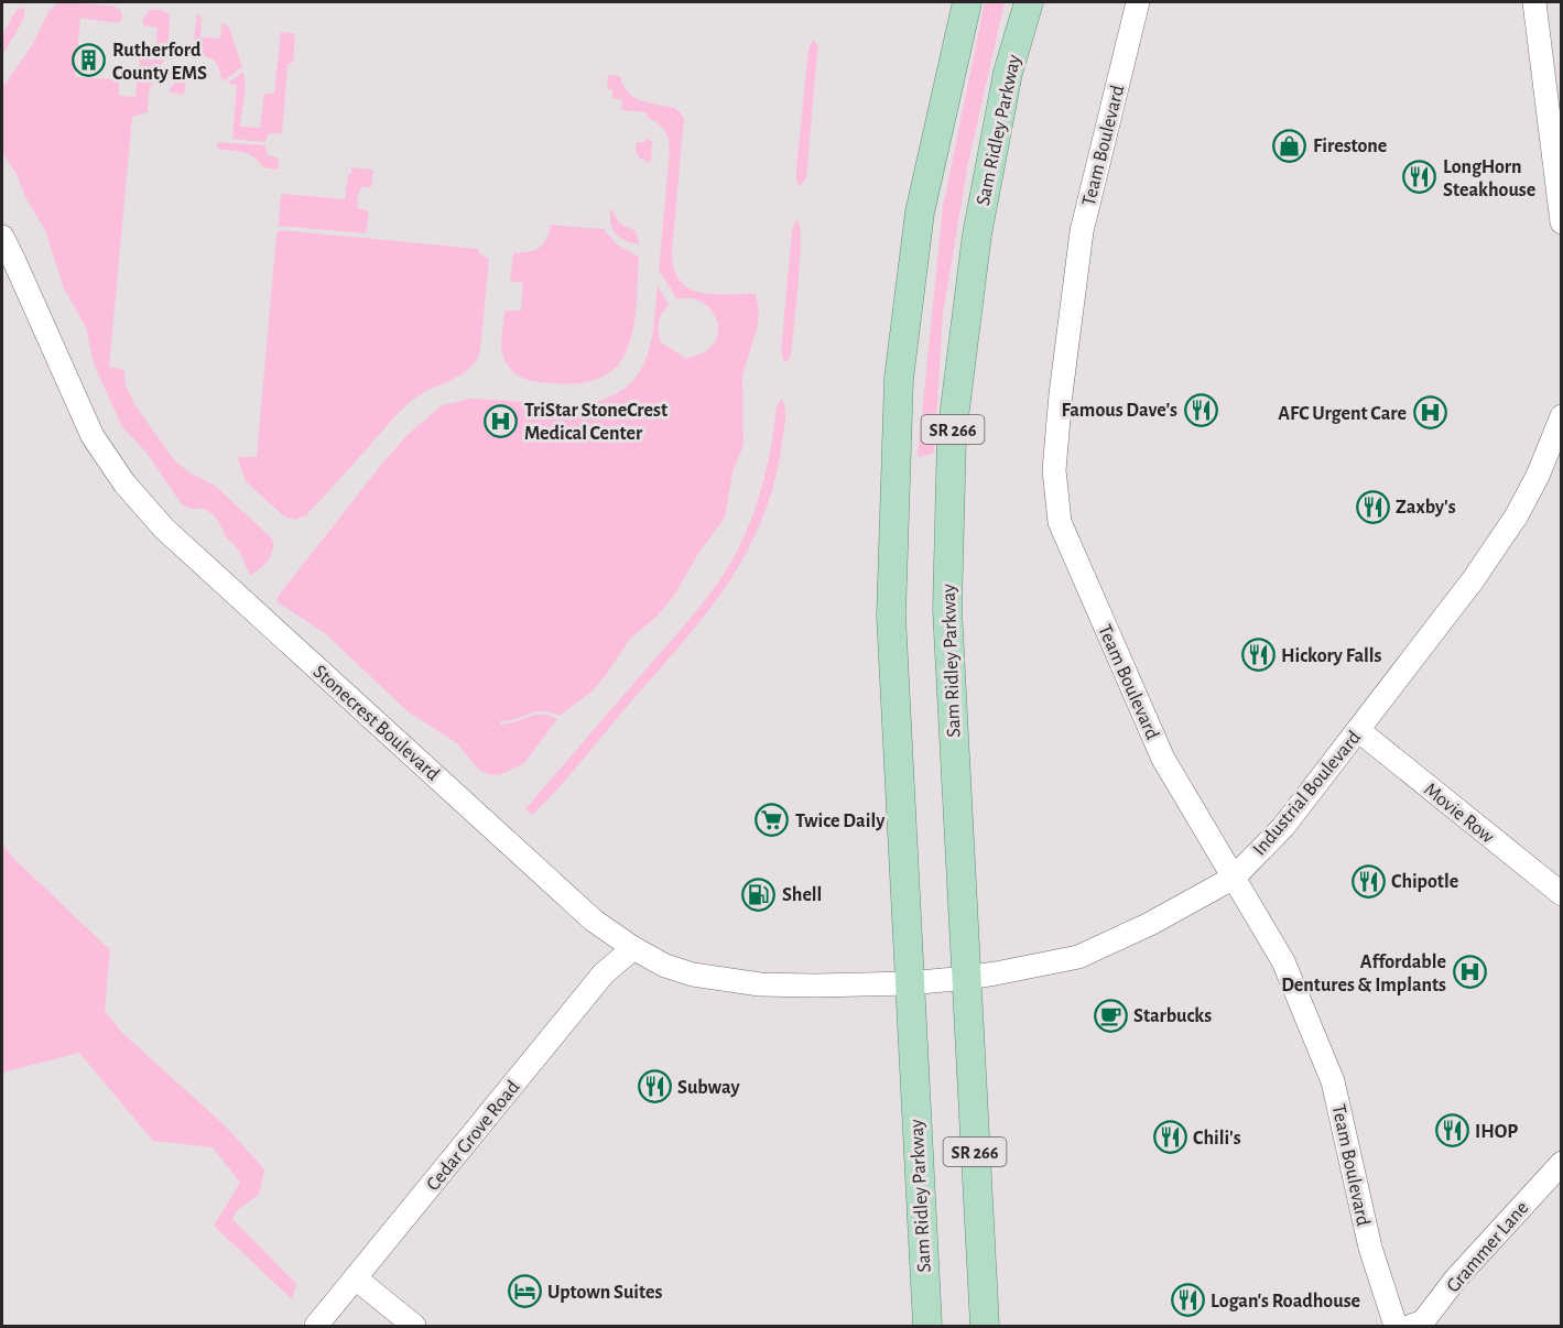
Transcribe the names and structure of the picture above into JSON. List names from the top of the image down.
{
  "streets": {
    "main road": ["Sam Ridley Parkway", "SR 266"],
    "street": [
      "Team Boulevard",
      "Stonecrest Boulevard",
      "Industrial Boulevard",
      "Movie Row",
      "Cedar Grove Road",
      "Grammer Lane"
    ]
  },
  "crossings": [
    ["Sam Ridley Parkway", "Stonecrest Boulevard"],
    ["Sam Ridley Parkway", "Industrial Boulevard"],
    ["Team Boulevard", "Industrial Boulevard"],
    ["Stonecrest Boulevard", "Industrial Boulevard"],
    ["Stonecrest Boulevard", "Cedar Grove Road"],
    ["Industrial Boulevard", "Movie Row"]
  ],
  "places": {
    "building": ["Rutherford County EMS"],
    "shop": ["Firestone"],
    "restaurant": [
      "LongHorn Steakhouse",
      "Famous Dave's",
      "Zaxby's",
      "Hickory Falls",
      "Chipotle",
      "Subway",
      "IHOP",
      "Chili's",
      "Logan's Roadhouse"
    ],
    "hospital": ["AFC Urgent Care", "TriStar StoneCrest Medical Center", "Affordable Dentures & Implants"],
    "supermarket": ["Twice Daily"],
    "fuel station": ["Shell"],
    "cafe": ["Starbucks"],
    "hotel": ["Uptown Suites"]
  }
}
